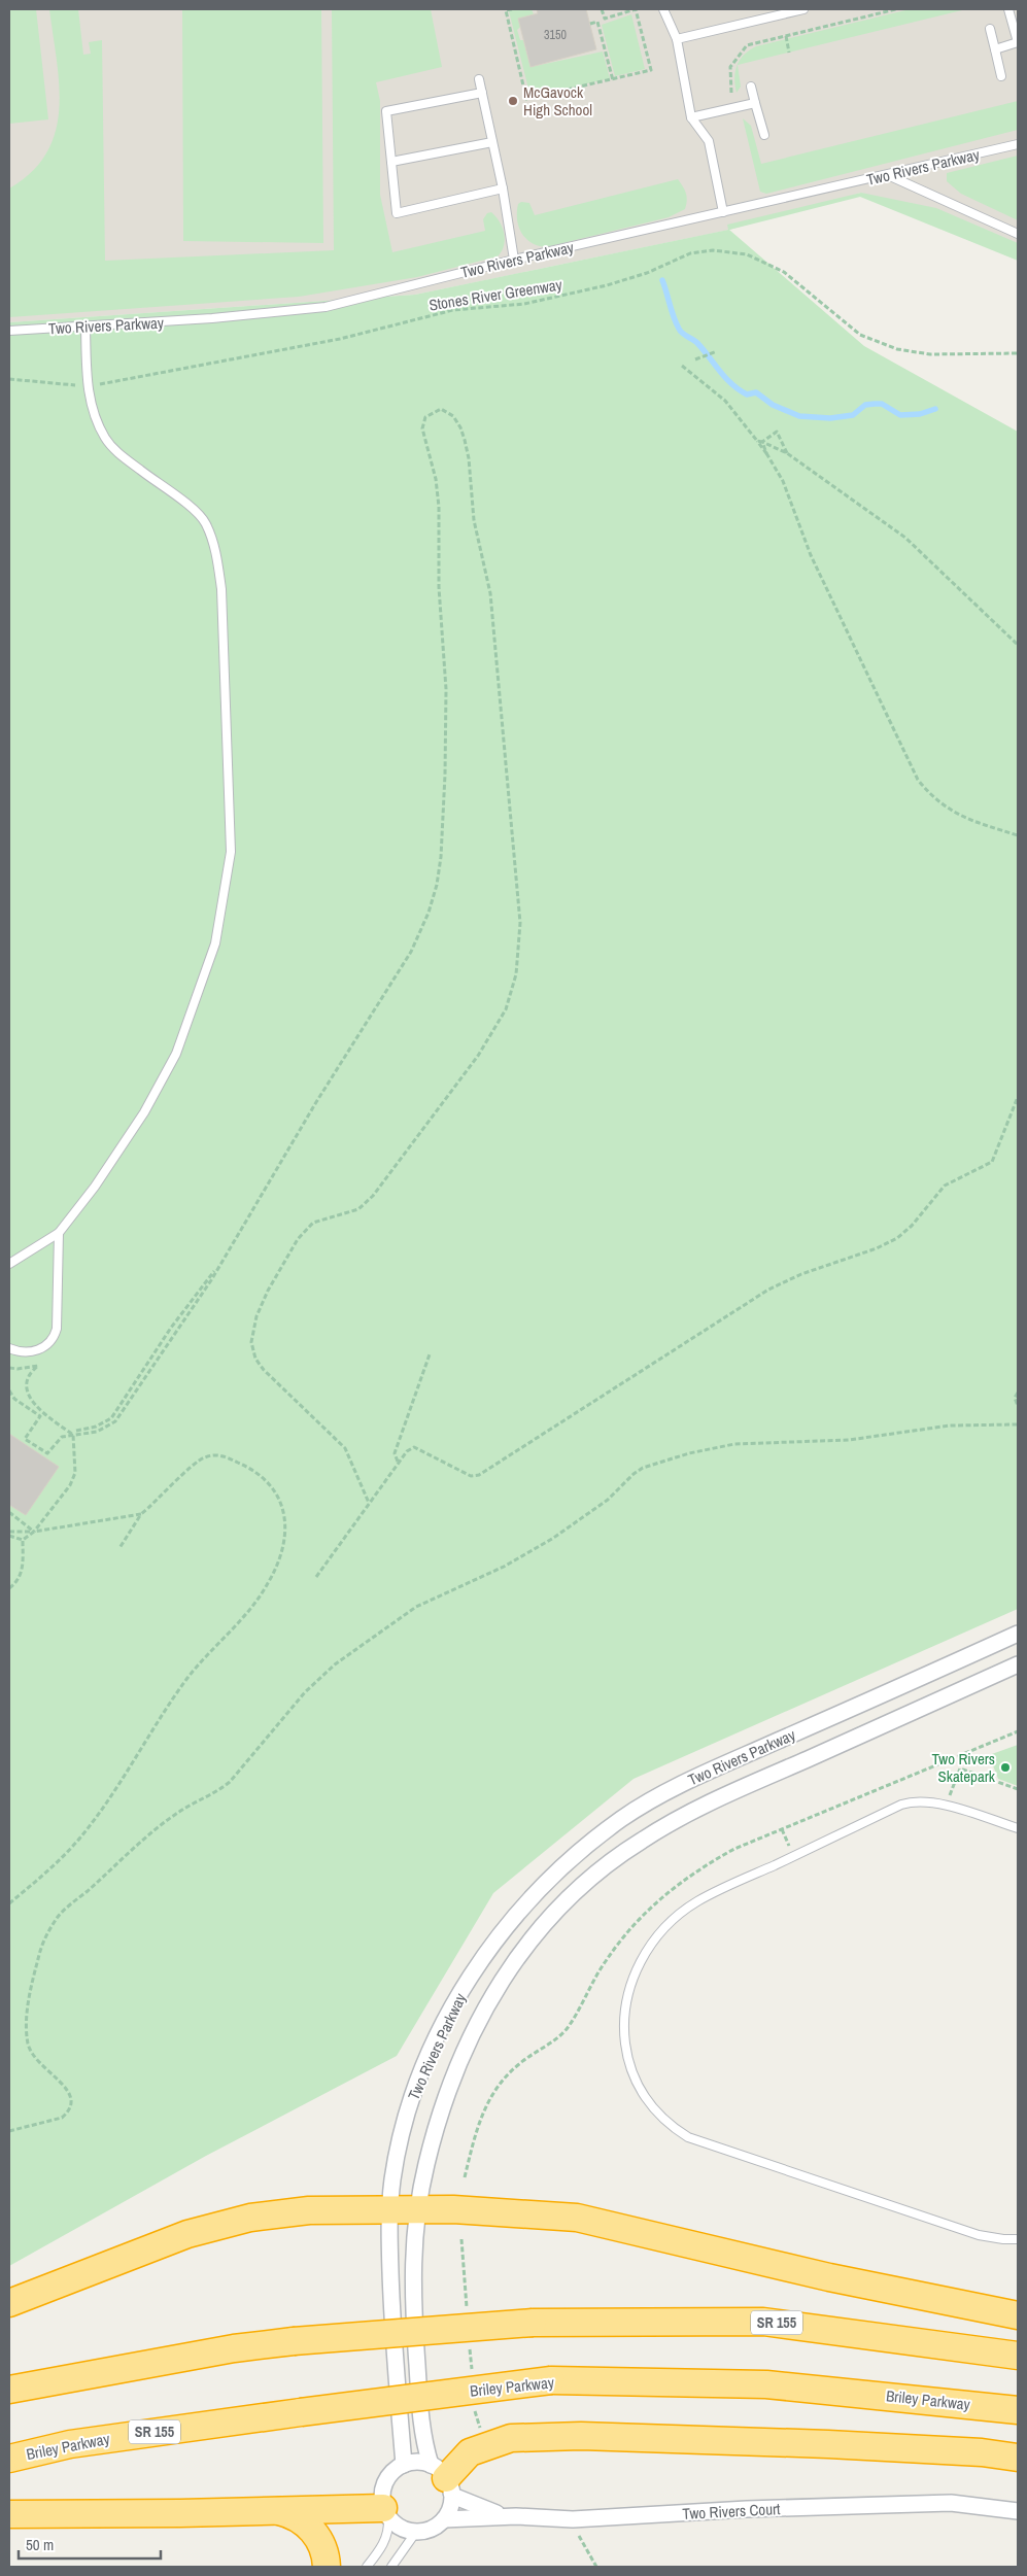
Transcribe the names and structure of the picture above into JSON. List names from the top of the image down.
{
  "streets": {
    "highway": ["SR 155", "Briley Parkway"],
    "street": ["Two Rivers Parkway", "Two Rivers Court"],
    "path": ["Stones River Greenway"]
  },
  "crossings": [
    ["Two Rivers Parkway", "Two Rivers Court"]
  ],
  "places": ["McGavock High School", "Two Rivers Skatepark"],
  "house_numbers": ["3150"],
  "scale_bar": "50 m"
}
